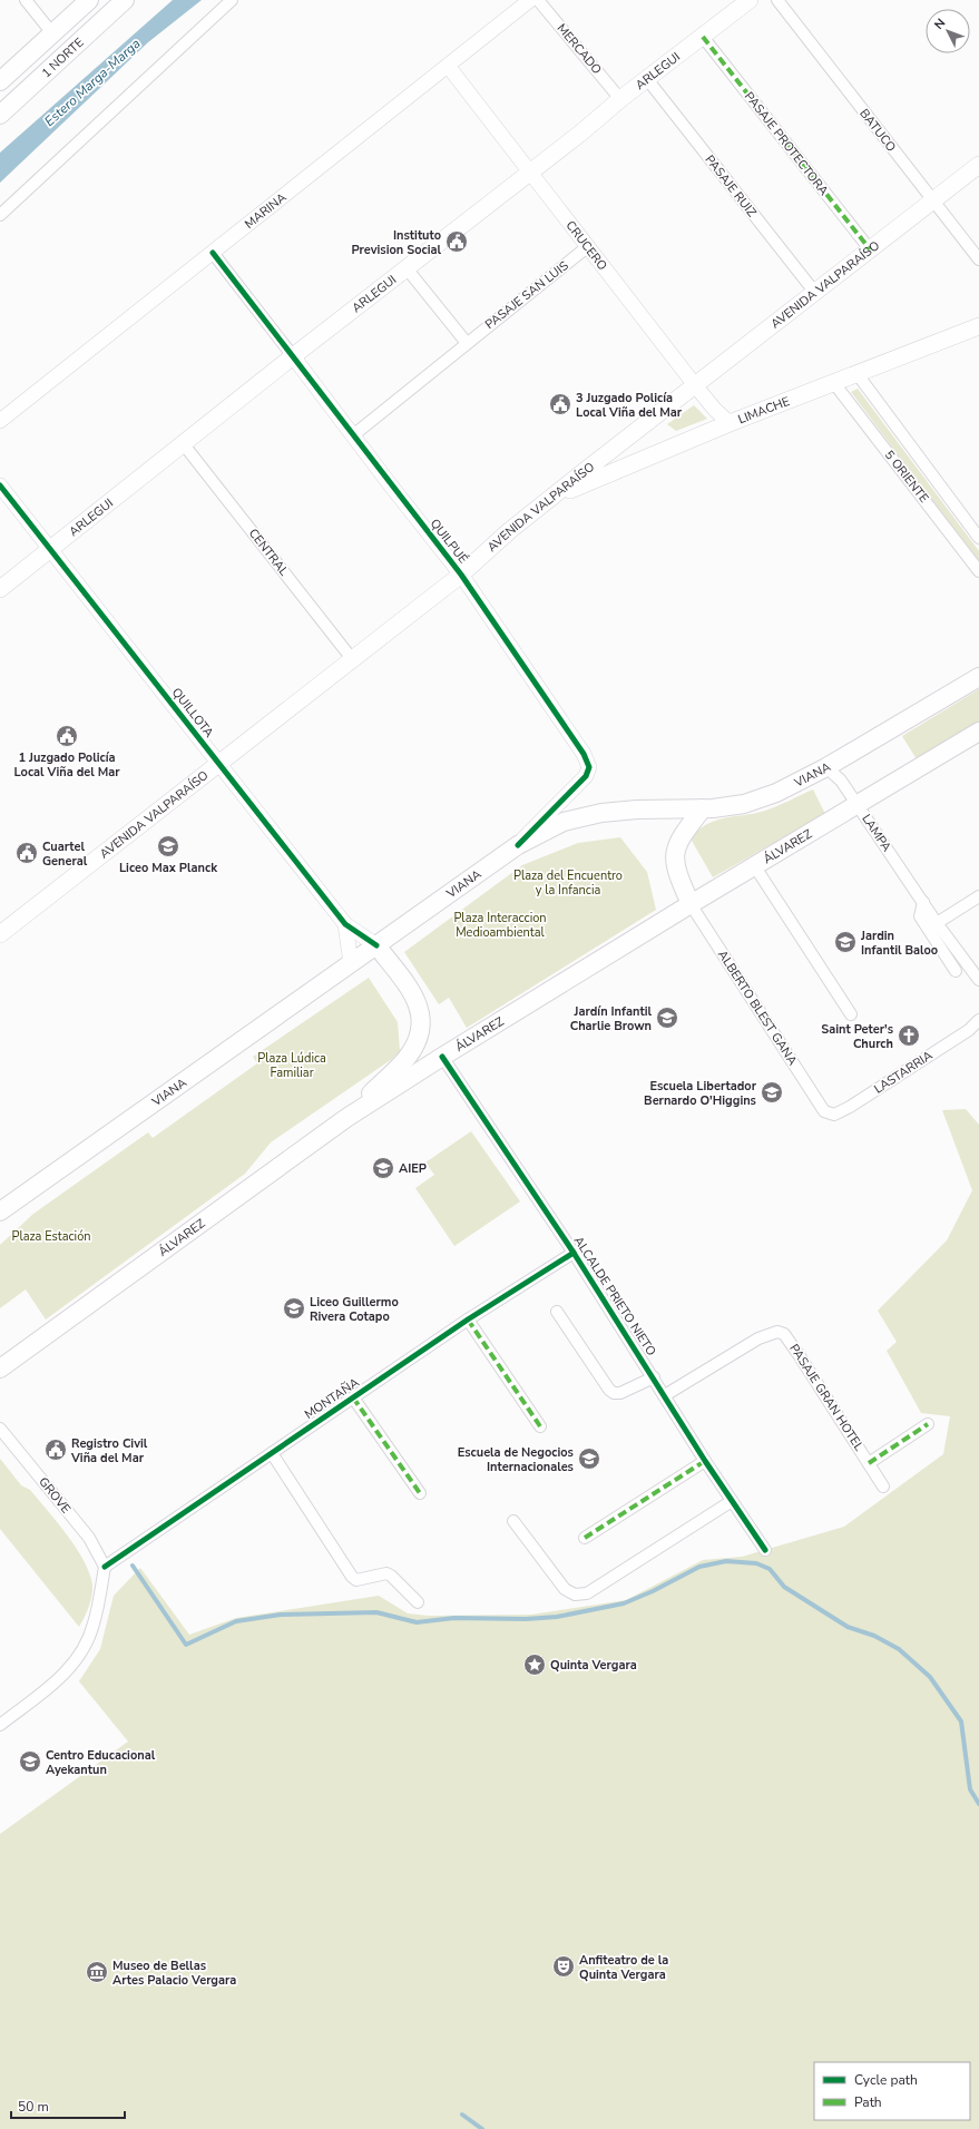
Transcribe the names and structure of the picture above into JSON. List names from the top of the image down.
{
  "streets": {
    "main road": [
      "1 NORTE",
      "ARLEGUI",
      "AVENIDA VALPARAÍSO",
      "LIMACHE",
      "VIANA",
      "ÁLVAREZ"
    ],
    "street": [
      "MERCADO",
      "BATUCO",
      "PASAJE PROTECTORA",
      "PASAJE RUIZ",
      "MARINA",
      "CRUCERO",
      "PASAJE SAN LUIS",
      "5 ORIENTE",
      "QUILPUÉ",
      "CENTRAL",
      "QUILLOTA",
      "LAMPA",
      "ALBERTO BLEST GANA",
      "LASTARRIA",
      "ALCALDE PRIETO NIETO",
      "PASAJE GRAN HOTEL",
      "MONTAÑA",
      "GROVE"
    ]
  },
  "crossings": [
    ["MERCADO", "ARLEGUI"],
    ["ARLEGUI", "PASAJE PROTECTORA"],
    ["ARLEGUI", "PASAJE RUIZ"],
    ["ARLEGUI", "CRUCERO"],
    ["ARLEGUI", "QUILPUÉ"],
    ["ARLEGUI", "CENTRAL"],
    ["ARLEGUI", "QUILLOTA"],
    ["BATUCO", "AVENIDA VALPARAÍSO"],
    ["PASAJE PROTECTORA", "AVENIDA VALPARAÍSO"],
    ["PASAJE RUIZ", "AVENIDA VALPARAÍSO"],
    ["MARINA", "CRUCERO"],
    ["MARINA", "QUILPUÉ"],
    ["CRUCERO", "AVENIDA VALPARAÍSO"],
    ["CRUCERO", "PASAJE SAN LUIS"],
    ["CRUCERO", "LIMACHE"],
    ["AVENIDA VALPARAÍSO", "LIMACHE"],
    ["AVENIDA VALPARAÍSO", "QUILPUÉ"],
    ["AVENIDA VALPARAÍSO", "CENTRAL"],
    ["AVENIDA VALPARAÍSO", "QUILLOTA"],
    ["PASAJE SAN LUIS", "QUILPUÉ"],
    ["LIMACHE", "5 ORIENTE"],
    ["QUILPUÉ", "VIANA"],
    ["QUILLOTA", "VIANA"],
    ["VIANA", "LAMPA"],
    ["LAMPA", "ÁLVAREZ"],
    ["ÁLVAREZ", "ALBERTO BLEST GANA"],
    ["ÁLVAREZ", "ALCALDE PRIETO NIETO"],
    ["ALBERTO BLEST GANA", "LASTARRIA"],
    ["ALCALDE PRIETO NIETO", "PASAJE GRAN HOTEL"],
    ["ALCALDE PRIETO NIETO", "MONTAÑA"],
    ["MONTAÑA", "GROVE"]
  ],
  "water": ["Estero Marga-Marga"],
  "parks": [
    "Plaza del Encuentro y la Infancia",
    "Plaza Interaccion Medioambiental",
    "Plaza Lúdica Familiar",
    "Plaza Estación"
  ],
  "places": {
    "public building": [
      "Instituto Prevision Social",
      "3 Juzgado Policía Local Viña del Mar",
      "1 Juzgado Policía Local Viña del Mar",
      "Cuartel General",
      "Registro Civil Viña del Mar"
    ],
    "school or university": [
      "Liceo Max Planck",
      "Jardin Infantil Baloo",
      "Jardín Infantil Charlie Brown",
      "Escuela Libertador Bernardo O'Higgins",
      "AIEP",
      "Liceo Guillermo Rivera Cotapo",
      "Escuela de Negocios Internacionales",
      "Centro Educacional Ayekantun"
    ],
    "church": ["Saint Peter's Church"],
    "place": ["Quinta Vergara"],
    "theatre": ["Anfiteatro de la Quinta Vergara"],
    "museum": ["Museo de Bellas Artes Palacio Vergara"]
  },
  "legend": ["Cycle path", "Path"],
  "scale_bar": "50 m",
  "north": "top left"
}
